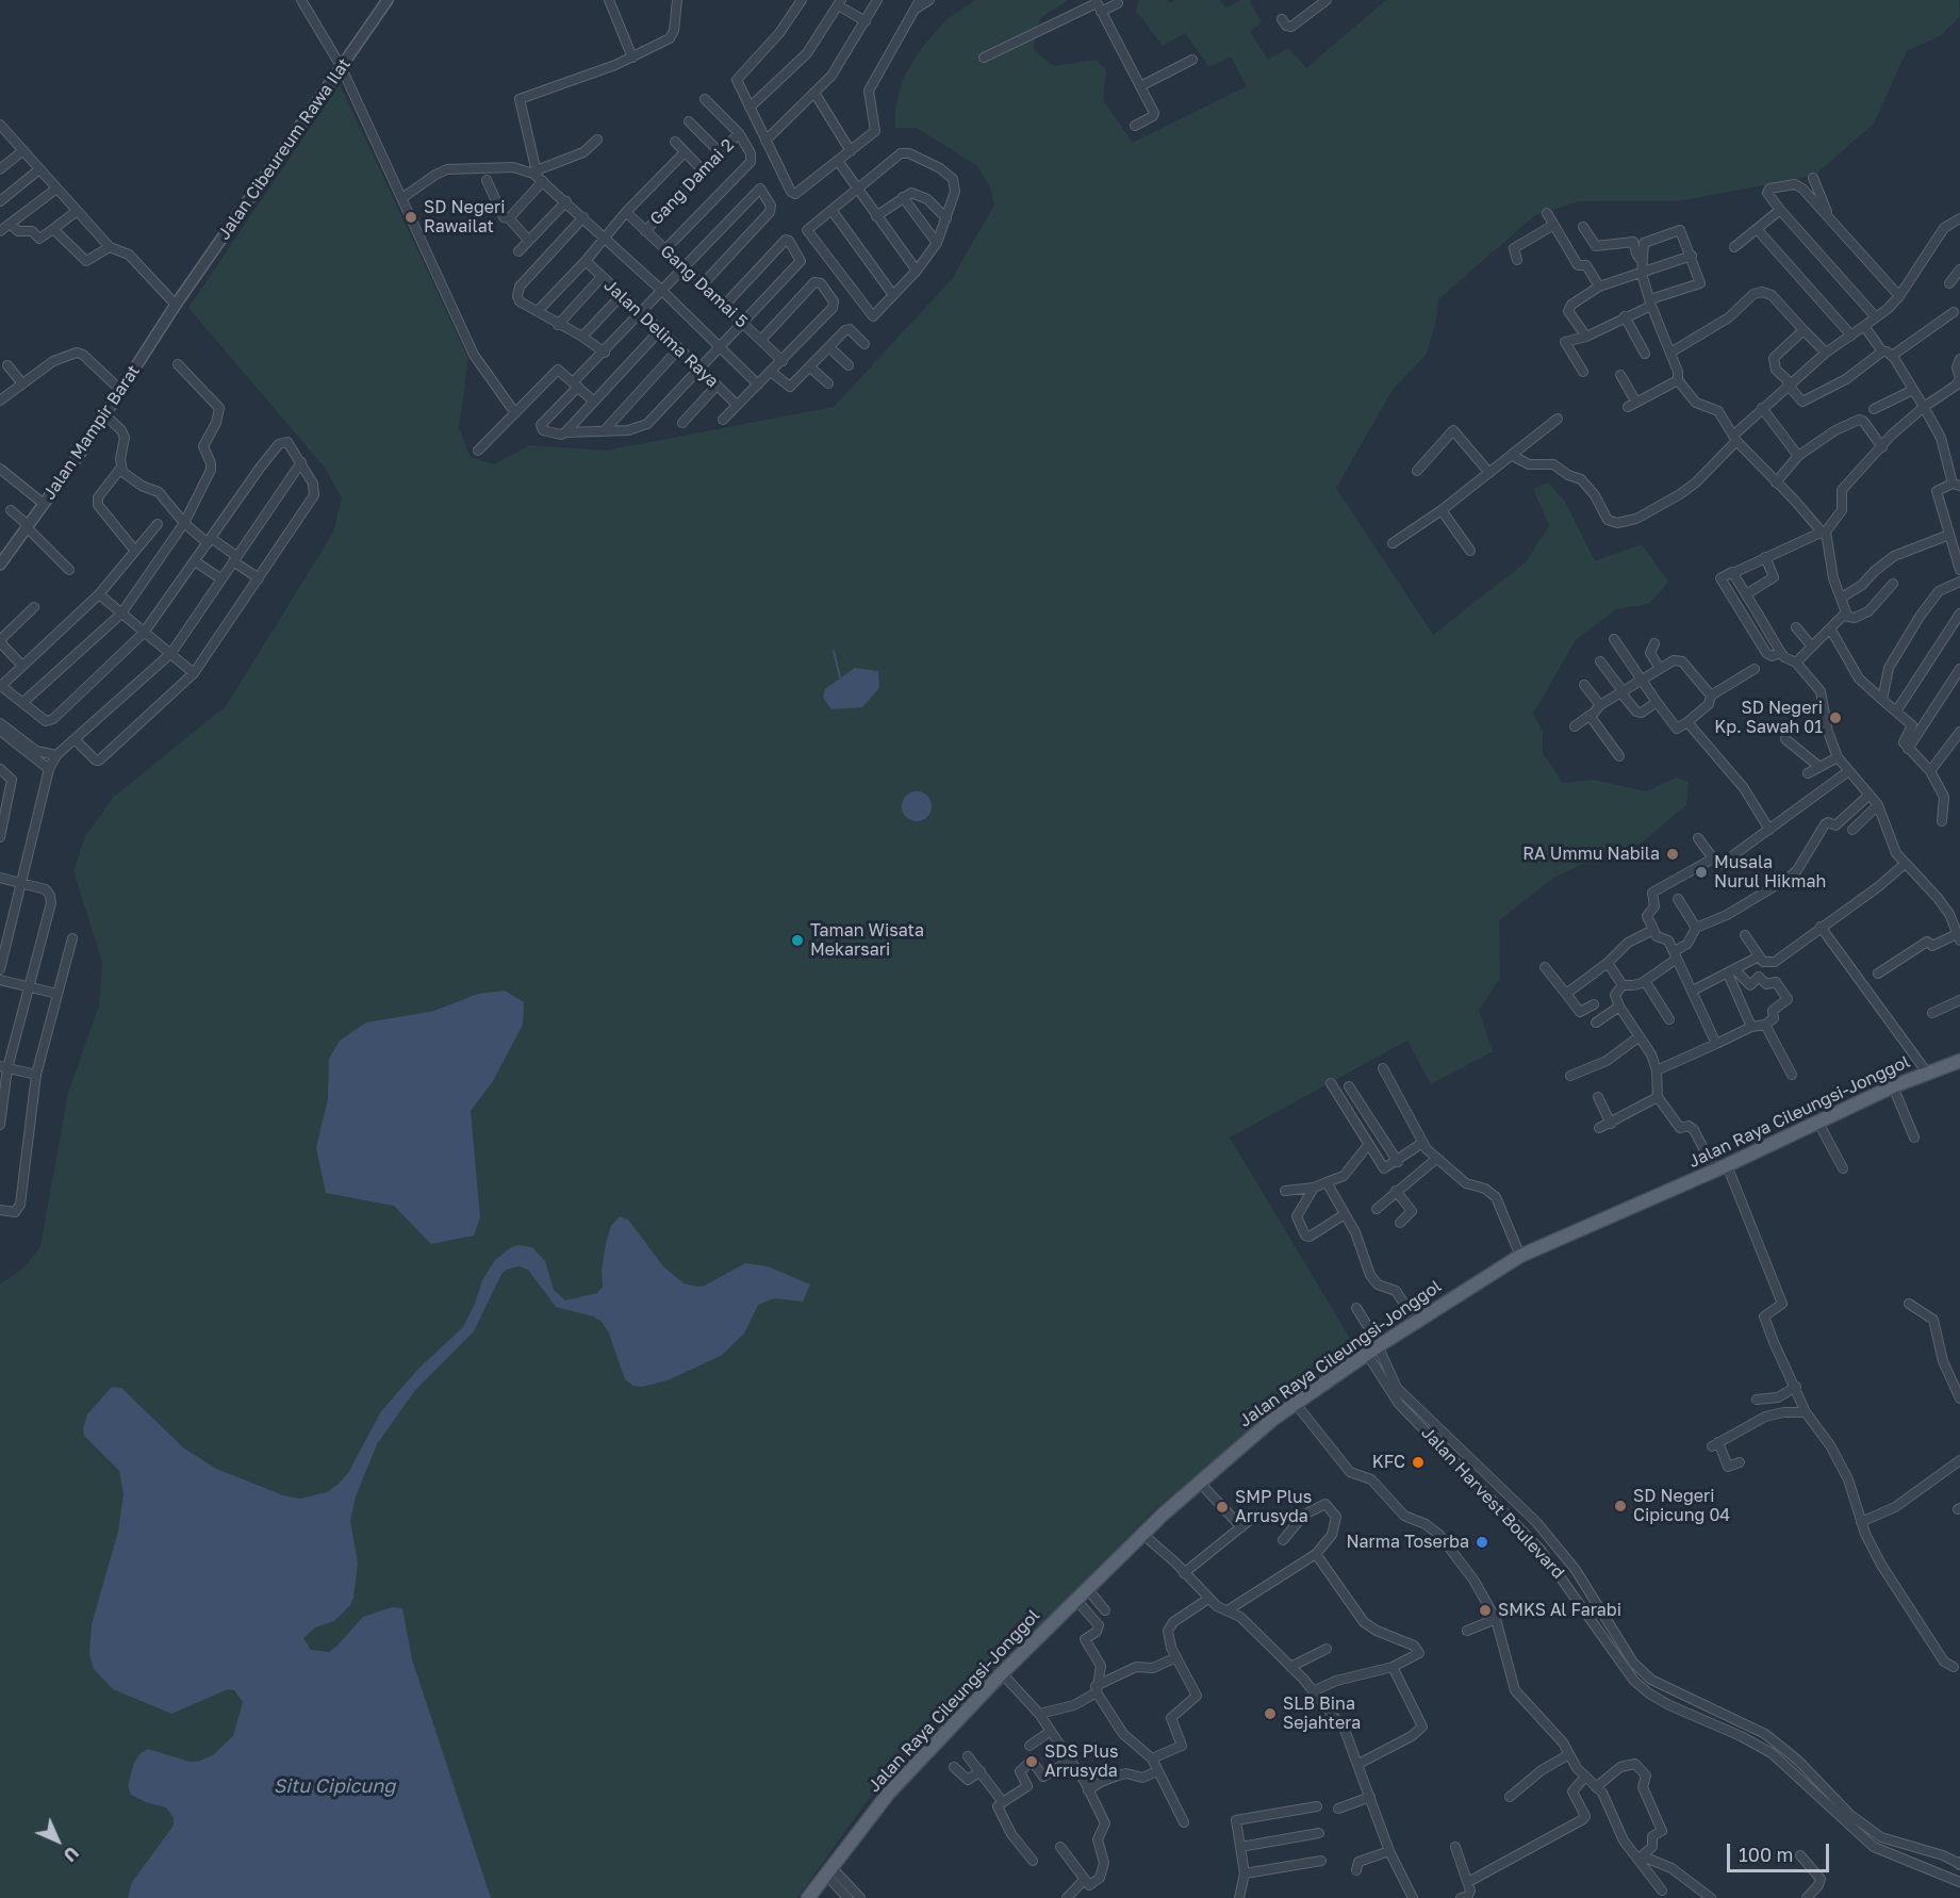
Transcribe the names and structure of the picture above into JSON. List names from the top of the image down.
{
  "streets": {
    "main road": ["Jalan Raya Cileungsi-Jonggol"],
    "street": [
      "Jalan Cibeureum Rawa Ilat",
      "Gang Damai 2",
      "Gang Damai 5",
      "Jalan Delima Raya",
      "Jalan Mampir Barat",
      "Jalan Harvest Boulevard"
    ]
  },
  "crossings": [
    ["Jalan Cibeureum Rawa Ilat", "Jalan Mampir Barat"],
    ["Gang Damai 2", "Gang Damai 5"],
    ["Jalan Raya Cileungsi-Jonggol", "Jalan Harvest Boulevard"]
  ],
  "water": ["Situ Cipicung"],
  "places": [
    "SD Negeri Rawailat",
    "SD Negeri Kp. Sawah 01",
    "RA Ummu Nabila",
    "Musala Nurul Hikmah",
    "Taman Wisata Mekarsari",
    "KFC",
    "SD Negeri Cipicung 04",
    "SMP Plus Arrusyda",
    "Narma Toserba",
    "SMKS Al Farabi",
    "SLB Bina Sejahtera",
    "SDS Plus Arrusyda"
  ],
  "scale_bar": "100 m",
  "north": "bottom right"
}
